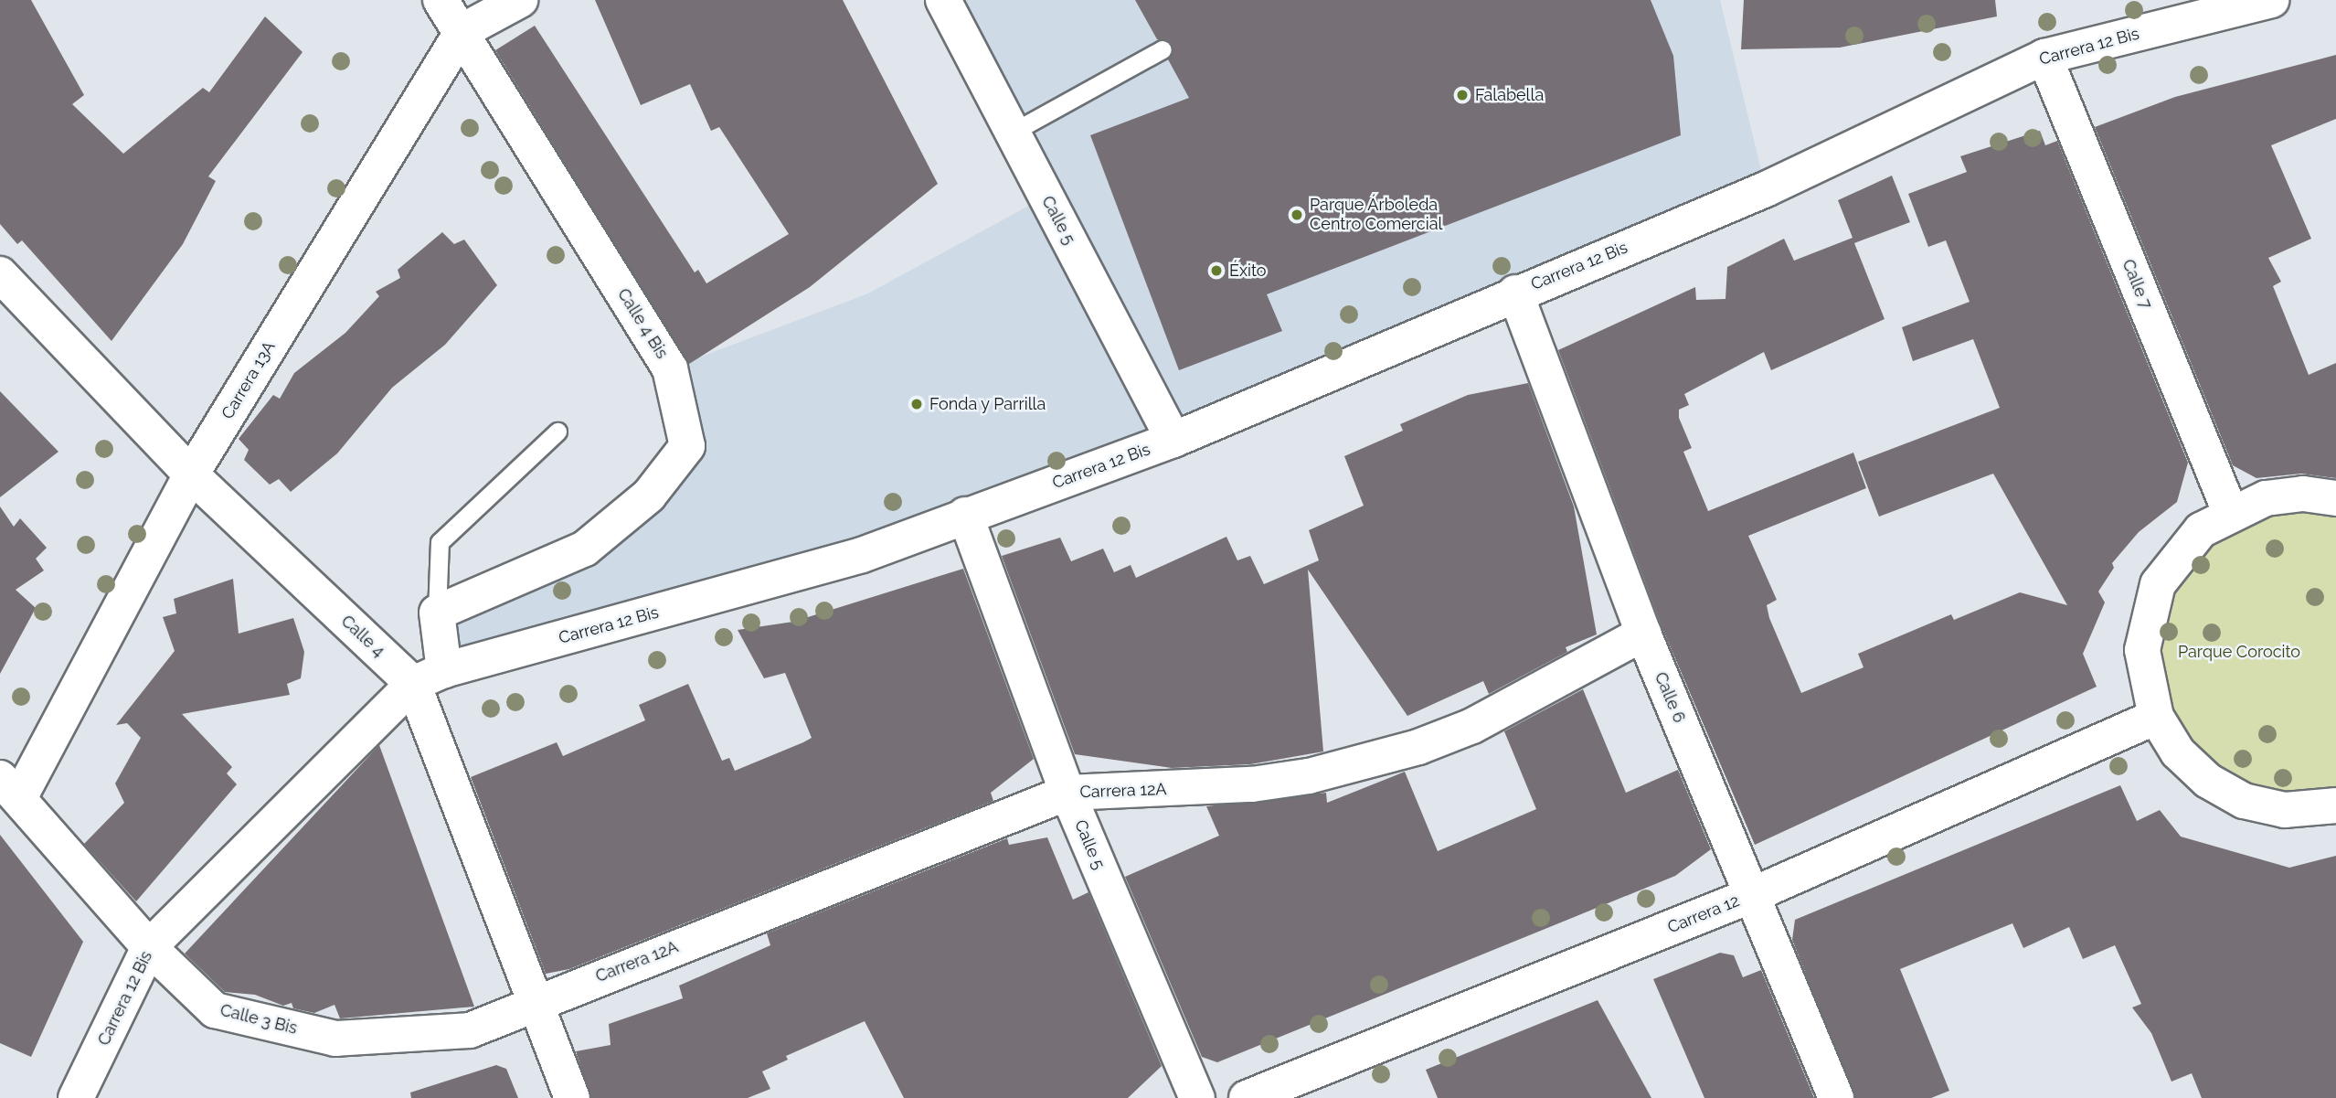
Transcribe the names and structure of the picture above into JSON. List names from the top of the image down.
{
  "streets": {
    "street": [
      "Carrera 12 Bis",
      "Calle 5",
      "Calle 7",
      "Calle 4 Bis",
      "Carrera 13A",
      "Calle 4",
      "Calle 6",
      "Carrera 12A",
      "Carrera 12",
      "Calle 3 Bis"
    ]
  },
  "crossings": [
    ["Carrera 12 Bis", "Calle 5"],
    ["Carrera 12 Bis", "Calle 7"],
    ["Carrera 12 Bis", "Calle 4"],
    ["Carrera 12 Bis", "Calle 6"],
    ["Carrera 12 Bis", "Calle 3 Bis"],
    ["Calle 5", "Carrera 12A"],
    ["Calle 4 Bis", "Carrera 13A"],
    ["Carrera 13A", "Calle 4"],
    ["Carrera 13A", "Calle 3 Bis"],
    ["Calle 4", "Carrera 12A"],
    ["Calle 4", "Calle 3 Bis"],
    ["Calle 6", "Carrera 12A"],
    ["Calle 6", "Carrera 12"],
    ["Carrera 12A", "Calle 3 Bis"]
  ],
  "parks": ["Parque Corocito"],
  "places": [
    "Falabella",
    "Parque Árboleda Centro Comercial",
    "Éxito",
    "Fonda y Parrilla"
  ]
}
